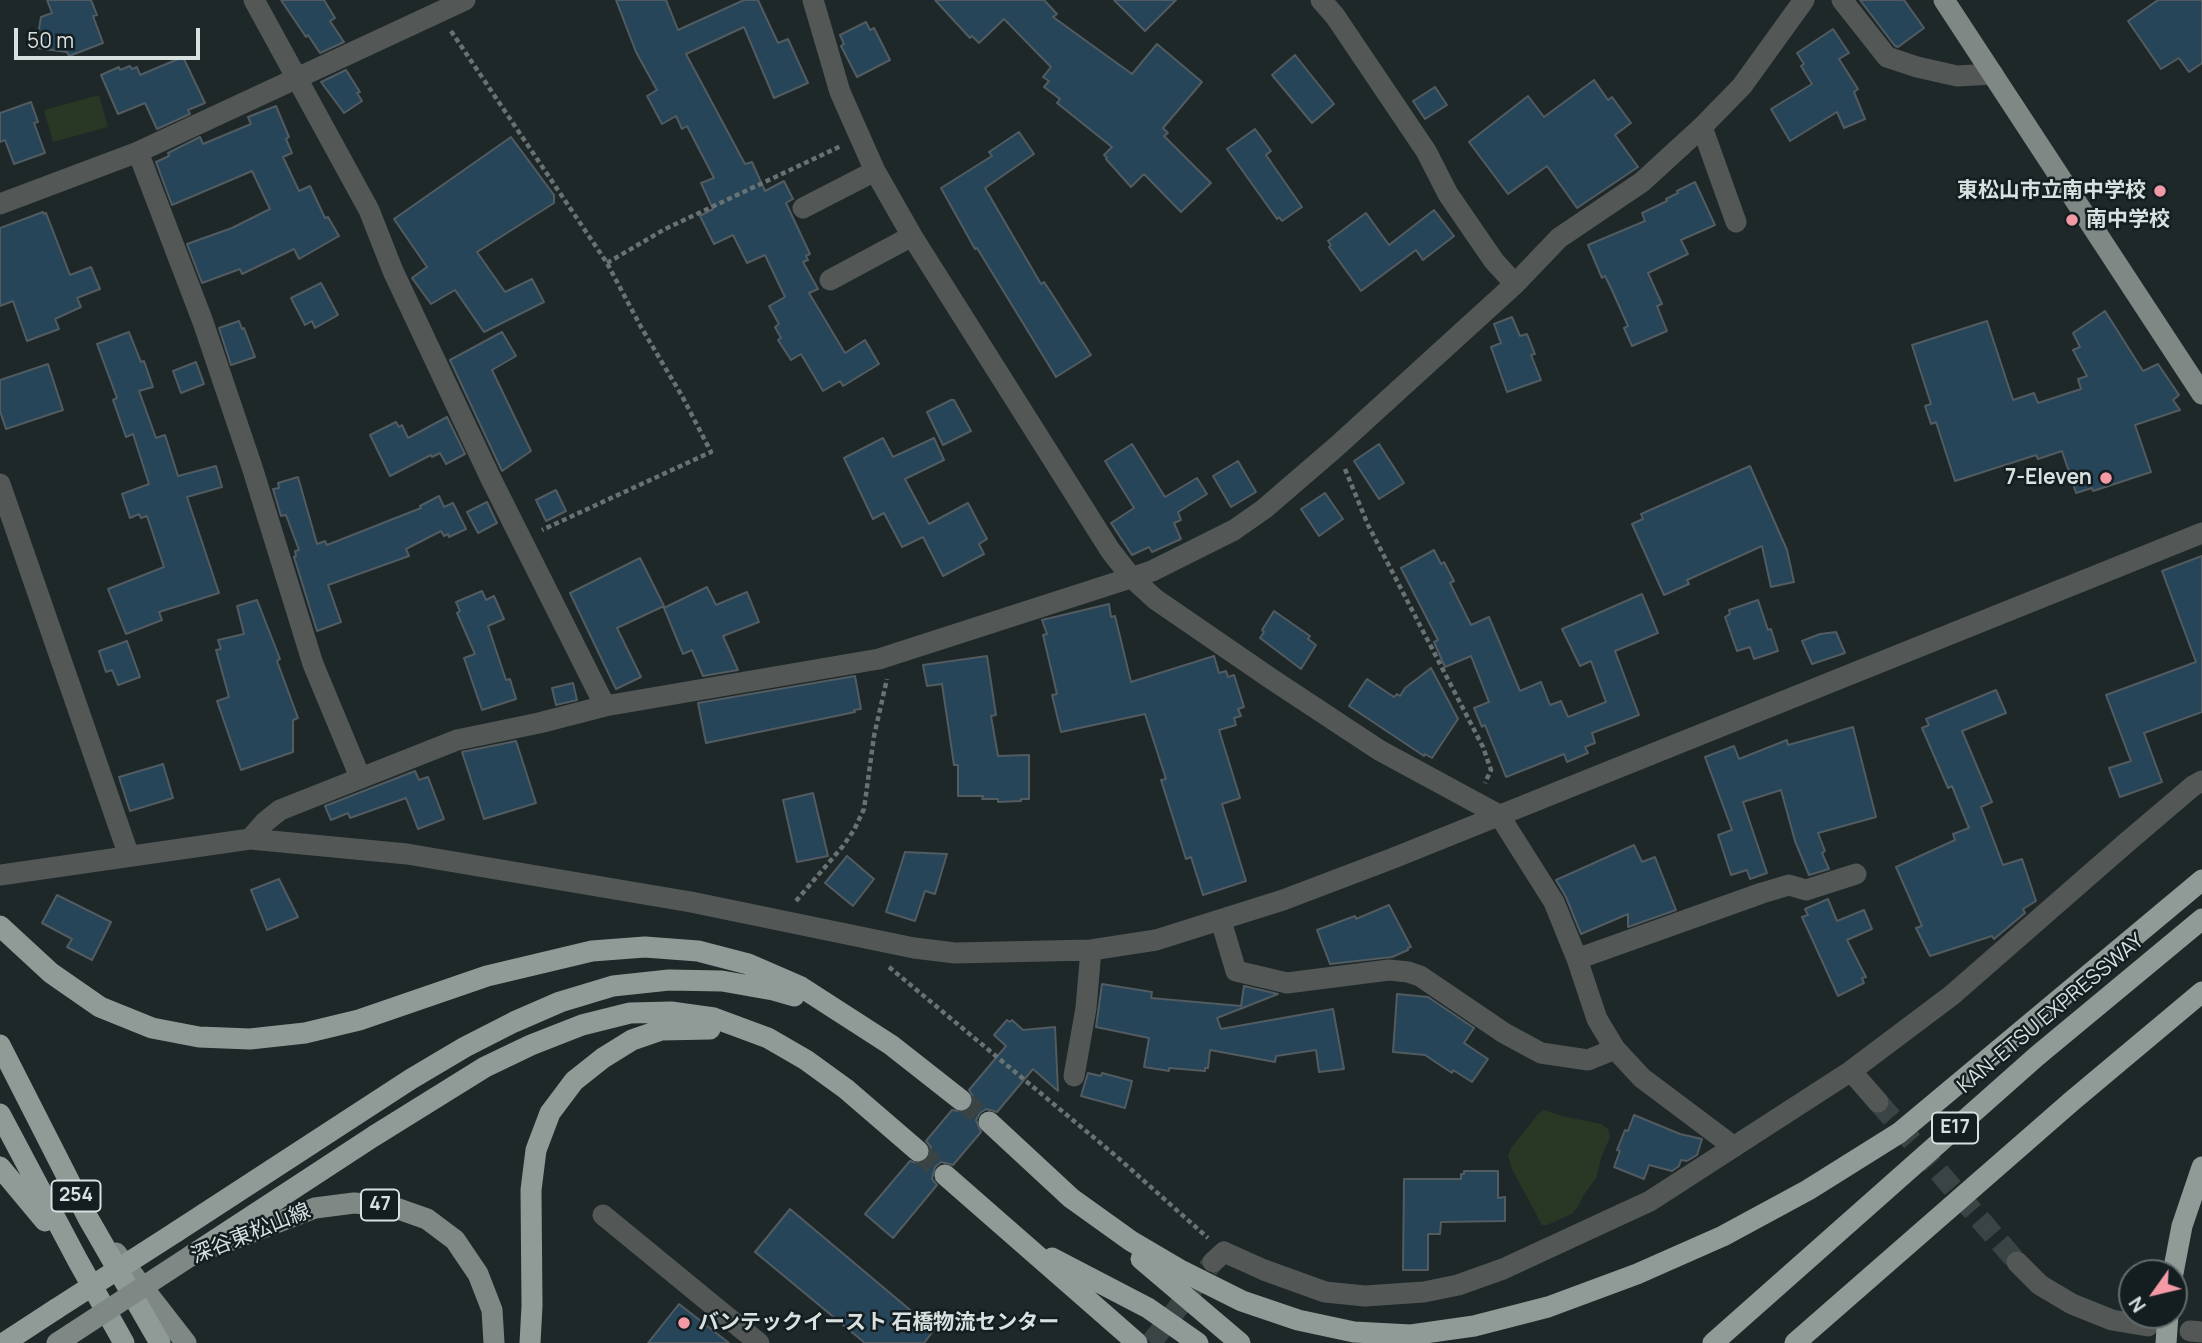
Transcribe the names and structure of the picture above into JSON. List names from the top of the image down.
{
  "streets": {
    "highway": ["KAN-ETSU EXPRESSWAY", "E17", "254"],
    "main road": ["47", "深谷東松山線"]
  },
  "places": [
    "東松山市立南中学校",
    "南中学校",
    "7-Eleven",
    "バンテックイースト 石橋物流センター"
  ],
  "scale_bar": "50 m",
  "north": "bottom left"
}
